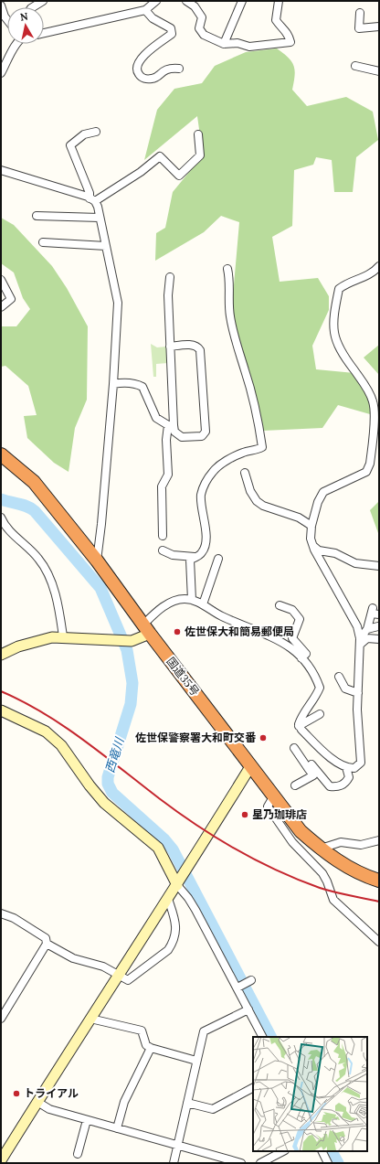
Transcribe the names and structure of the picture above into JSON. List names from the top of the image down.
{
  "streets": {
    "highway": ["国道35号"]
  },
  "water": ["西竜川"],
  "places": [
    "佐世保大和簡易郵便局",
    "佐世保警察署大和町交番",
    "星乃珈琲店",
    "トライアル"
  ],
  "north": "top"
}
